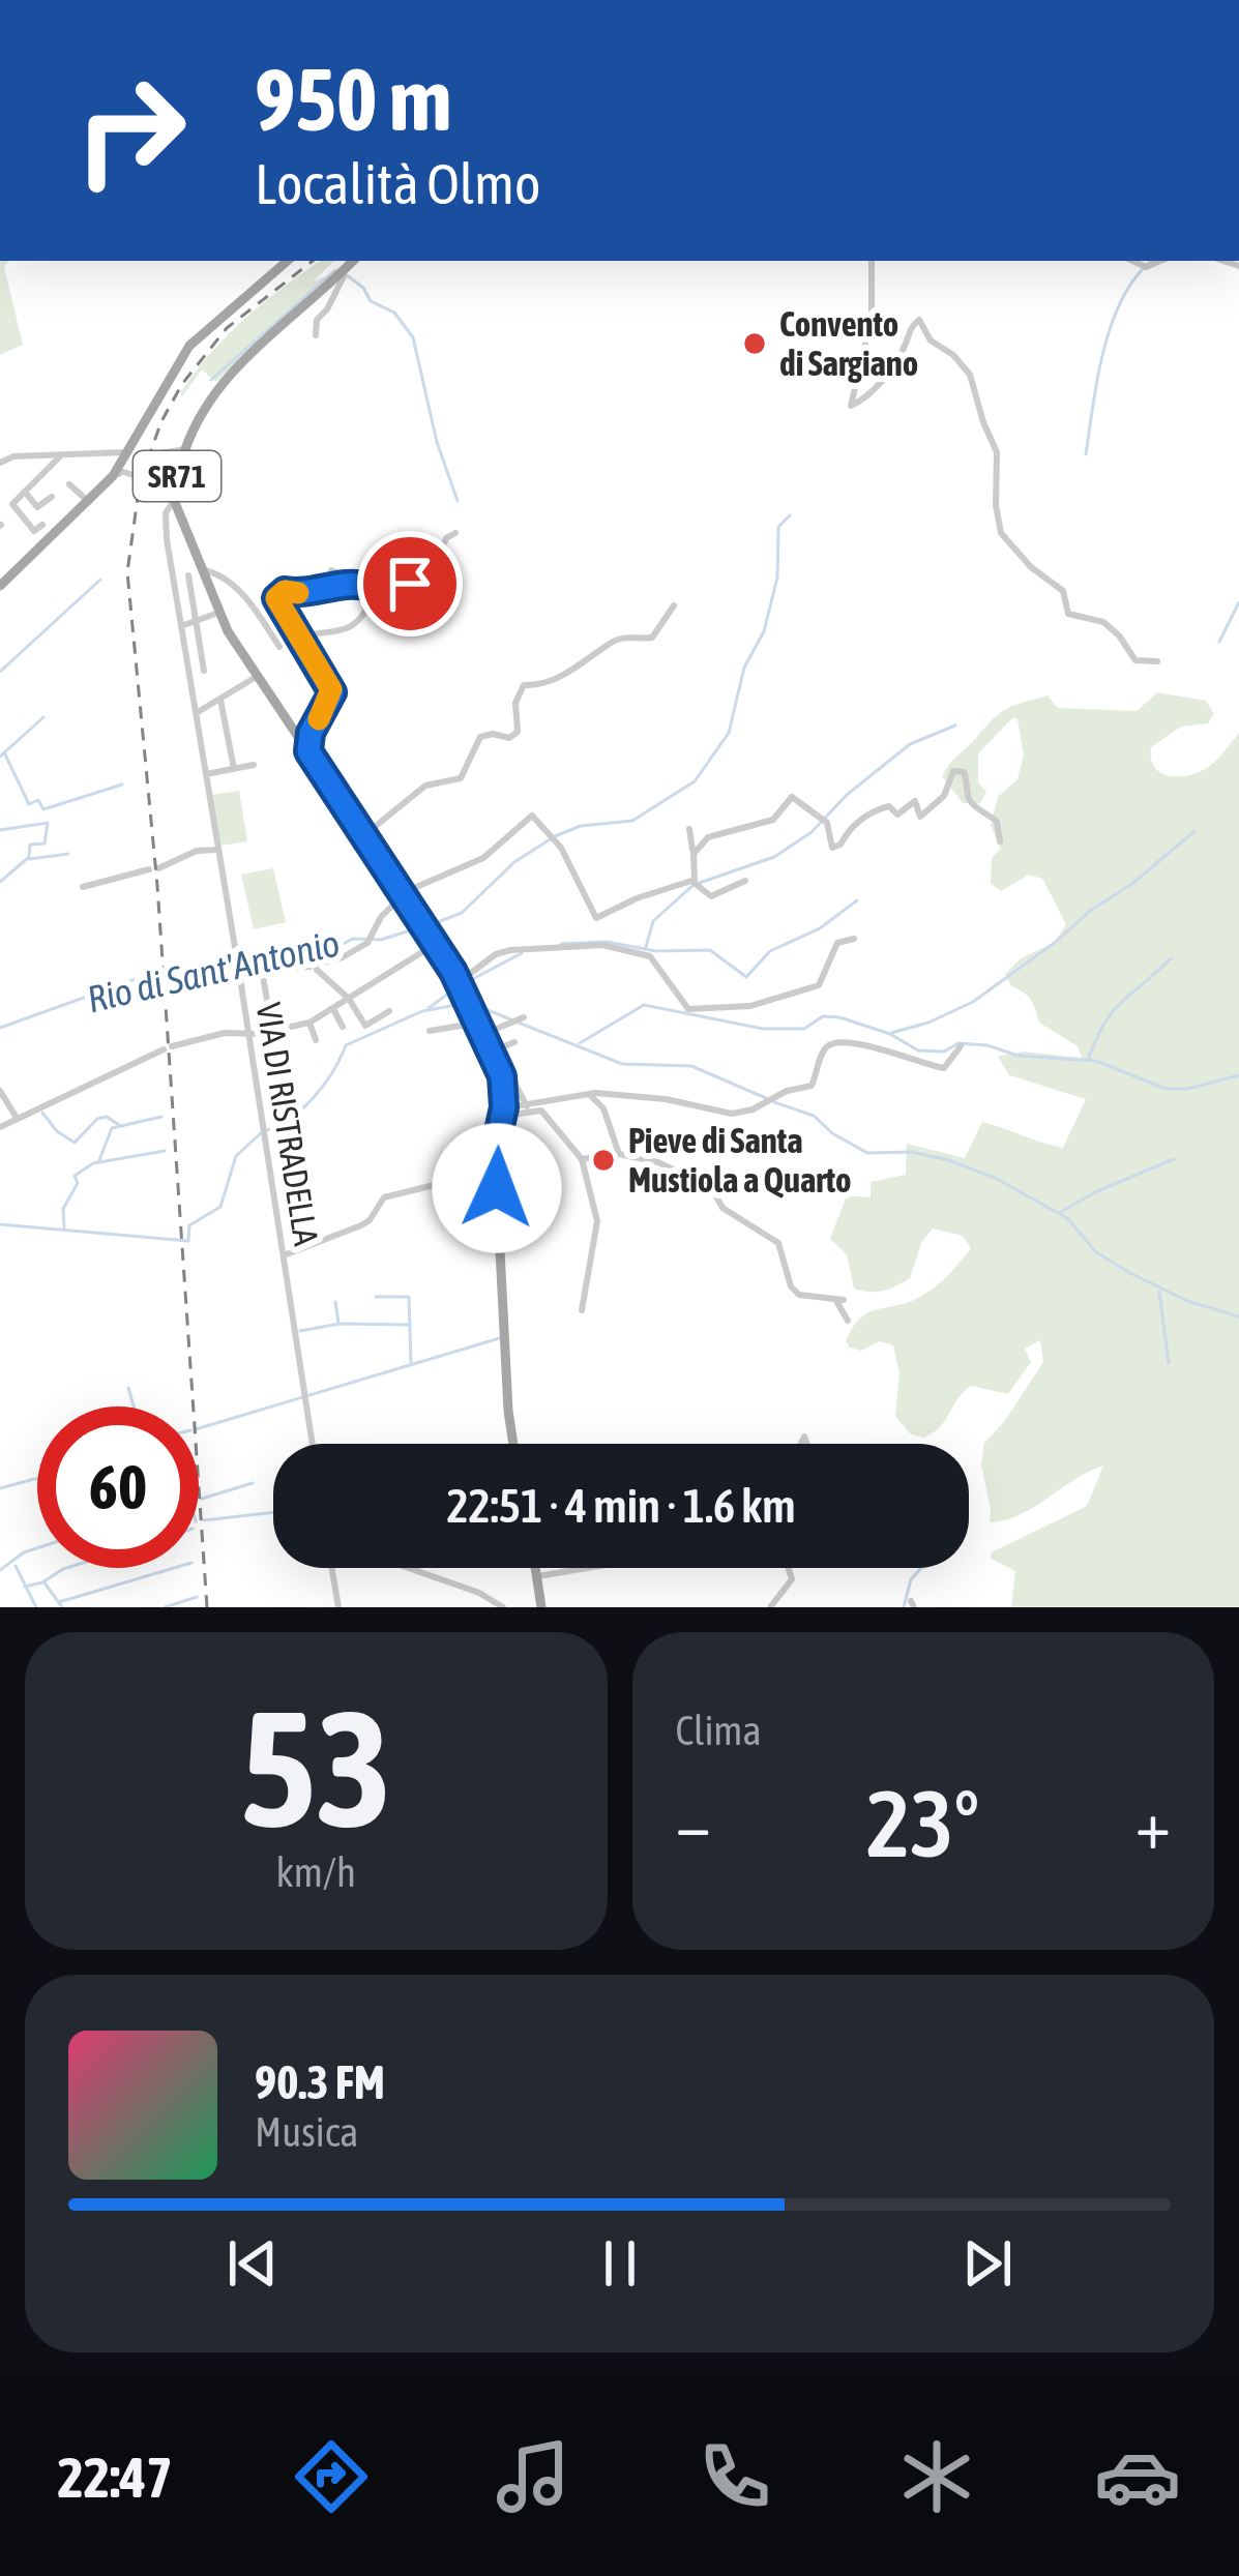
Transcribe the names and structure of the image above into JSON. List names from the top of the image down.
{
  "streets": {
    "main road": ["SR71"],
    "street": ["VIA DI RISTRADELLA"]
  },
  "crossings": [
    ["SR71", "VIA DI RISTRADELLA"]
  ],
  "water": ["Rio di Sant'Antonio"],
  "places": ["Convento di Sargiano", "Pieve di Santa Mustiola a Quarto"],
  "page": {
    "turn": ["950 m", "Località Olmo"],
    "limit": "60",
    "trip": "22:51 · 4 min · 1.6 km",
    "tile": [
      ["53", "km/h"],
      "Clima"
    ],
    "heat": ["−", "23°", "+"],
    "song": ["90.3 FM", "Musica"],
    "tabs": "22:47"
  }
}
